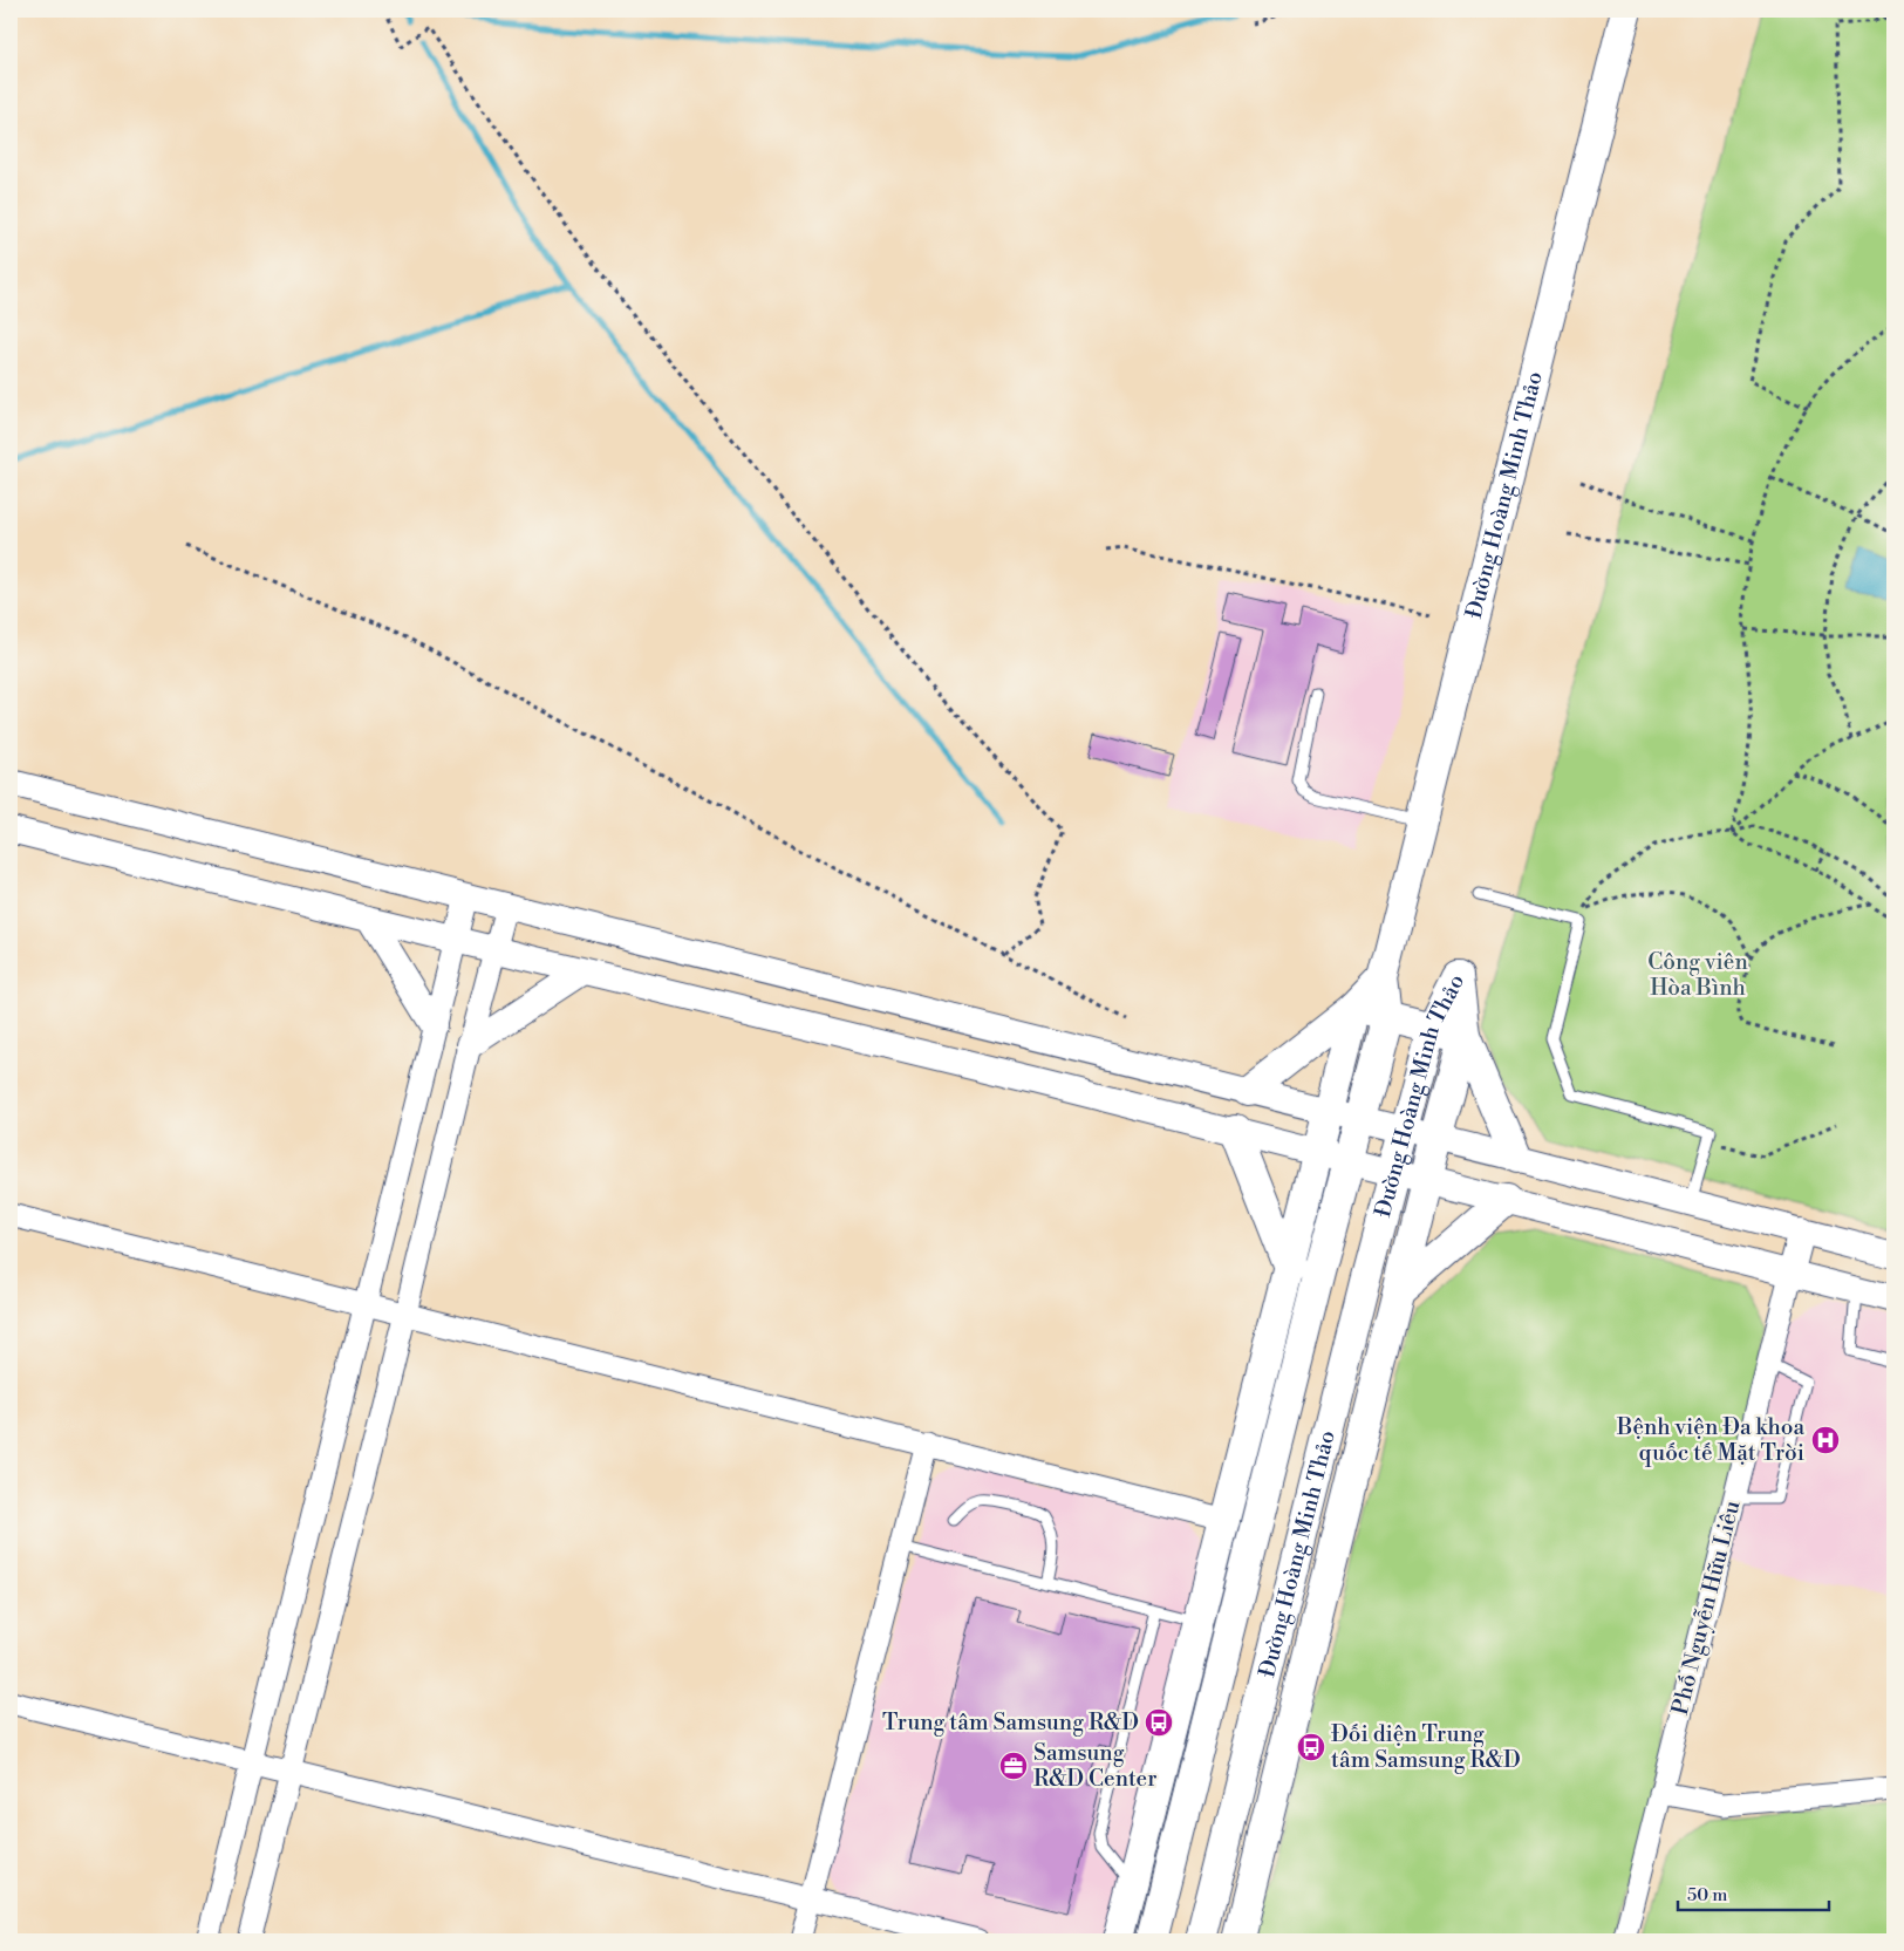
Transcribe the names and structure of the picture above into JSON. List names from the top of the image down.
{
  "streets": {
    "main road": ["Đường Hoàng Minh Thảo"],
    "street": ["Phố Nguyễn Hữu Liêu"]
  },
  "parks": ["Công viên Hòa Bình"],
  "places": {
    "hospital": ["Bệnh viện Đa khoa quốc tế Mặt Trời"],
    "bus stop": ["Trung tâm Samsung R&D", "Đối diện Trung tâm Samsung R&D"],
    "office": ["Samsung R&D Center"]
  },
  "scale_bar": "50 m"
}
